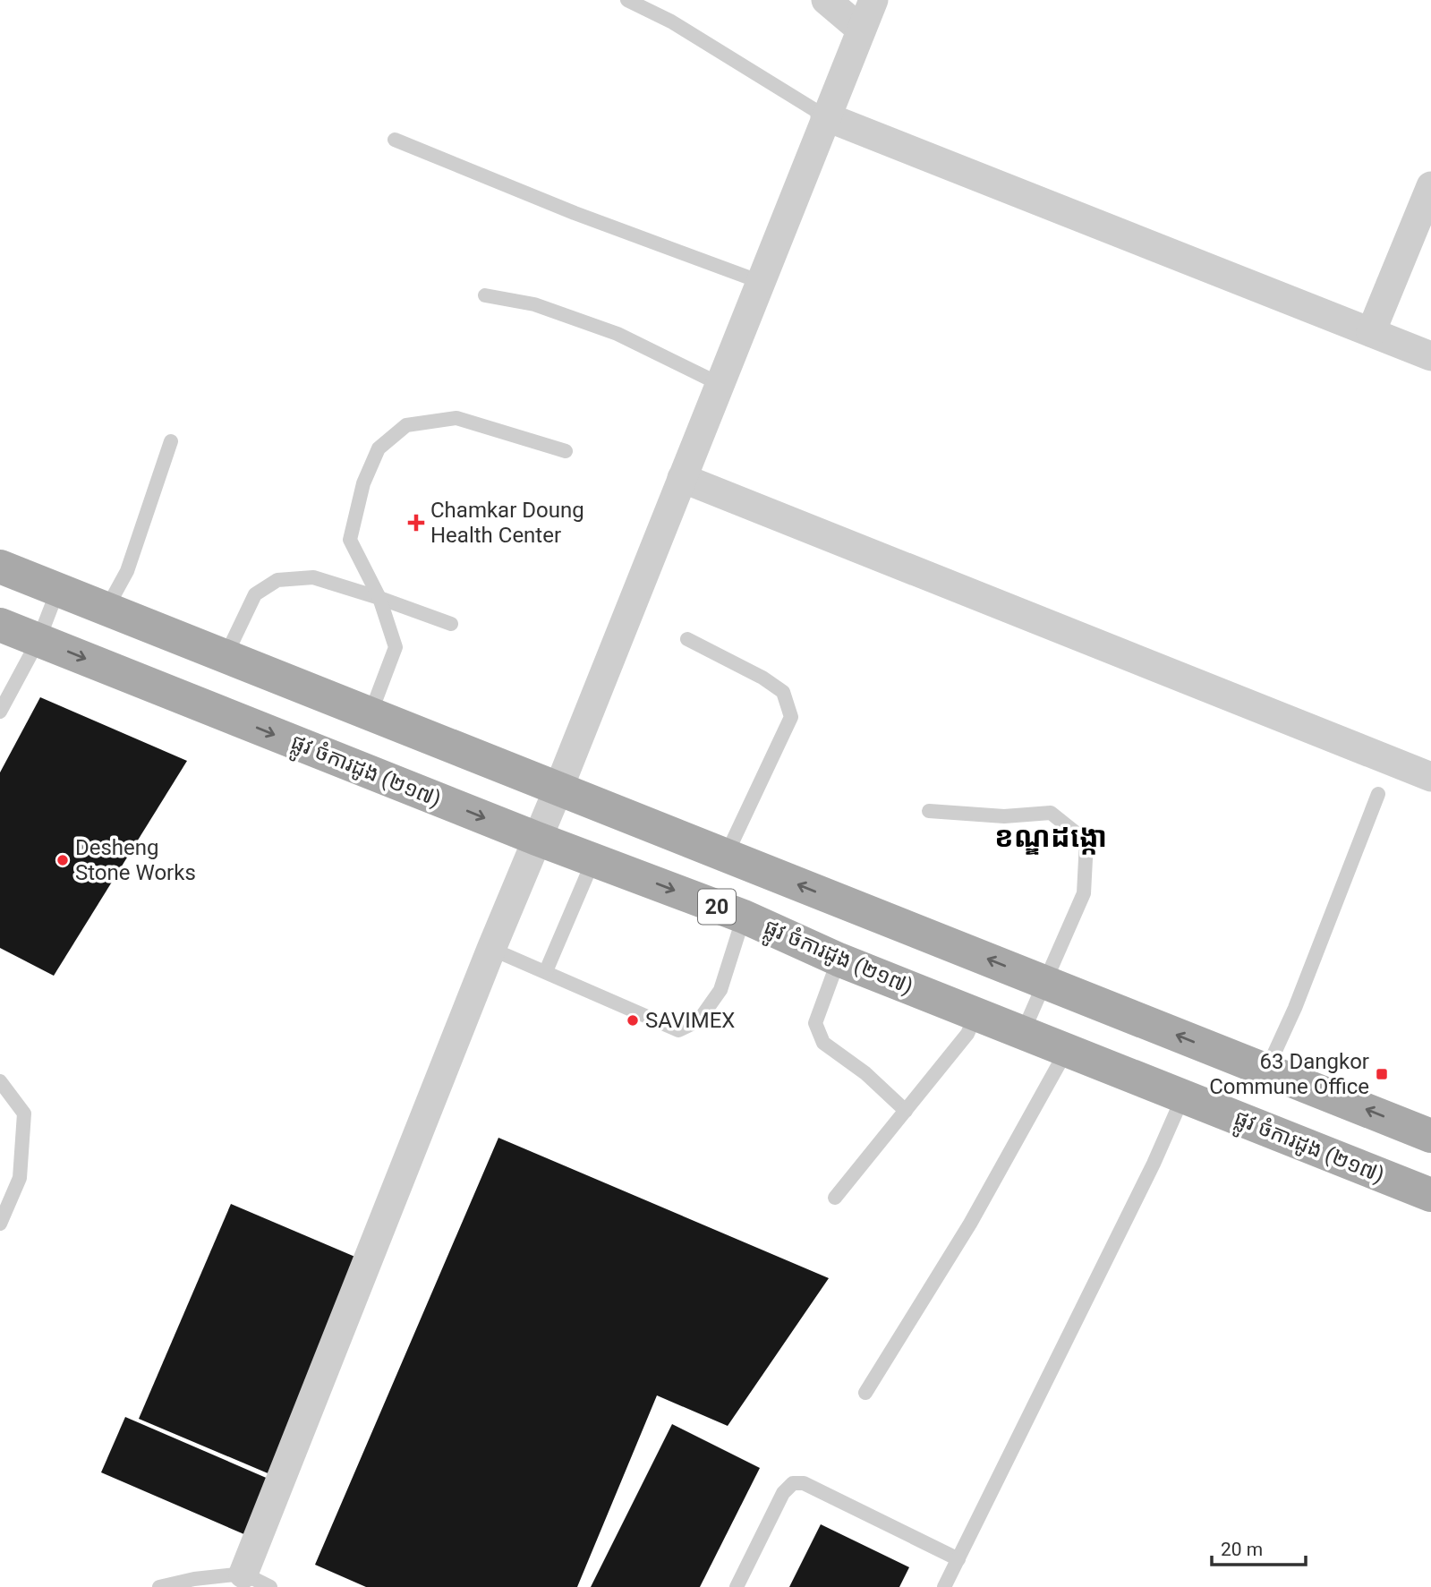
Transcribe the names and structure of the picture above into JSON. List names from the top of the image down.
{
  "streets": {
    "main road": ["ផ្លូវ ចំការដូង (២១៧)", "20"]
  },
  "districts": ["ខណ្ឌដង្កោ"],
  "places": {
    "health": ["Chamkar Doung Health Center"],
    "other": ["Desheng Stone Works", "SAVIMEX"],
    "transit": ["63 Dangkor Commune Office"]
  },
  "scale_bar": "20 m"
}
